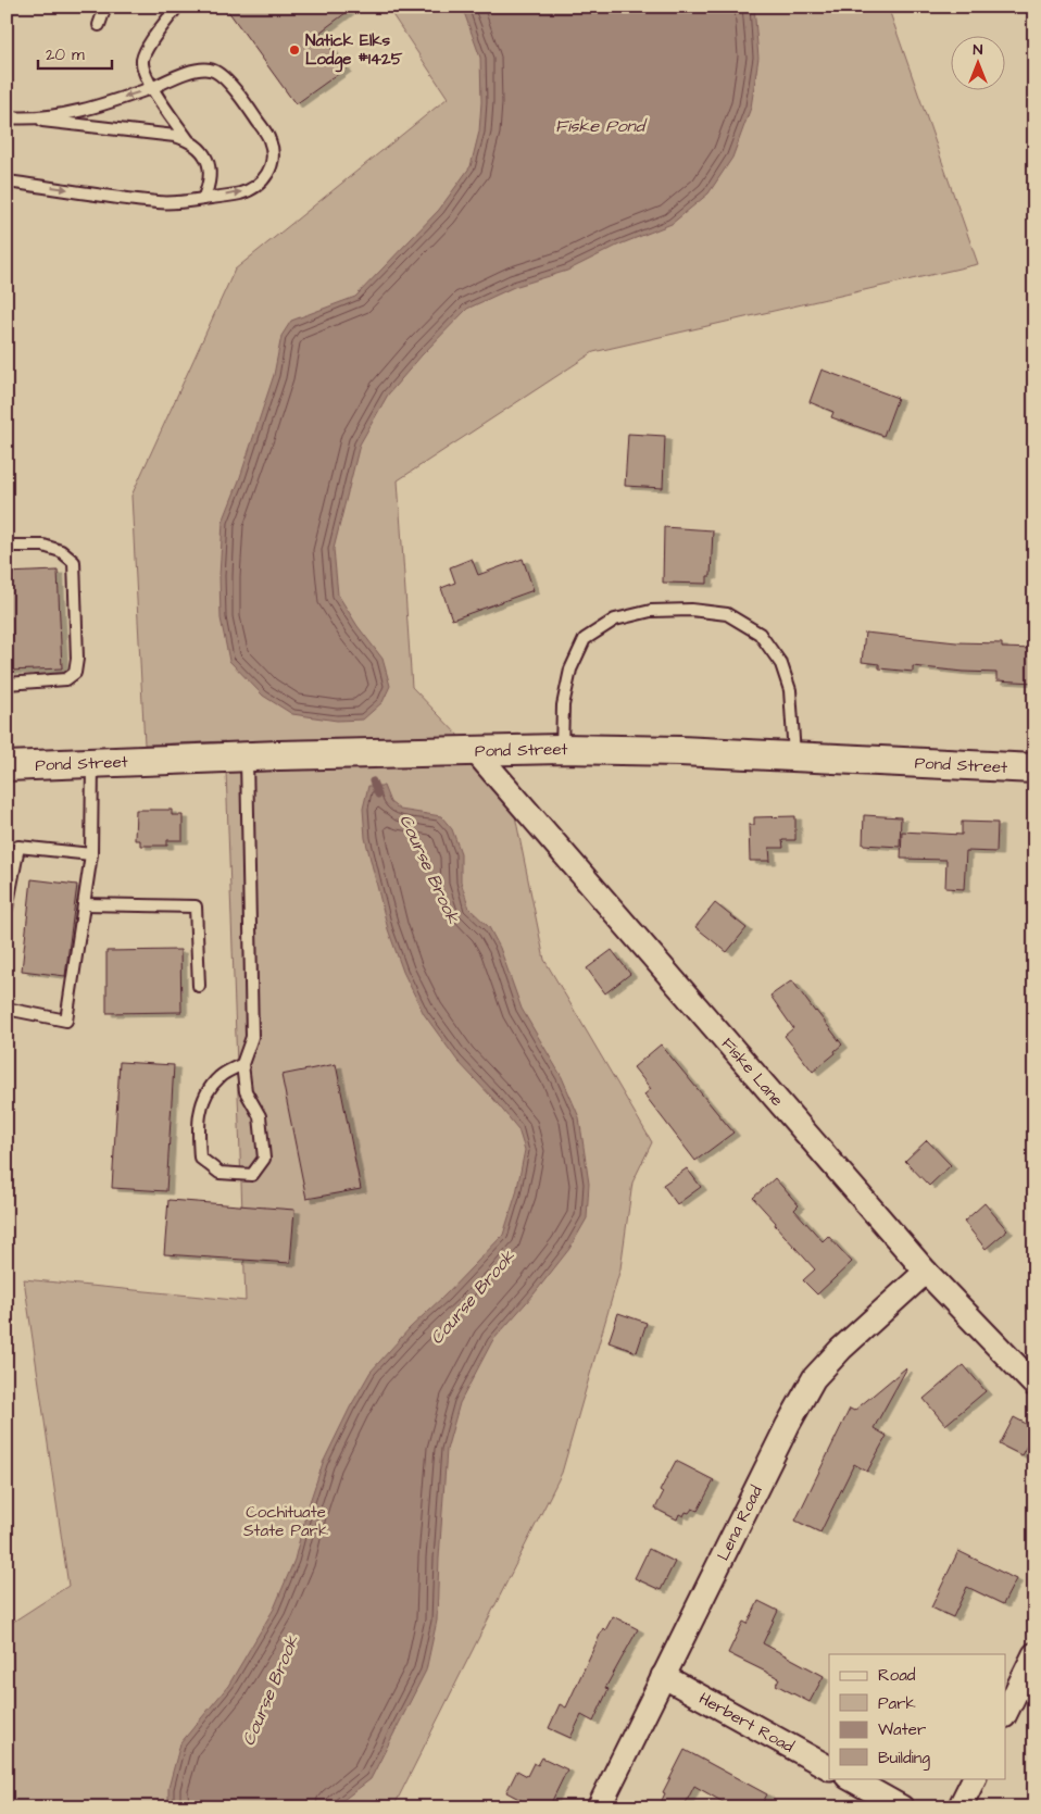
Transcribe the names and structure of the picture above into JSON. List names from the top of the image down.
{
  "streets": {
    "street": [
      "Pond Street",
      "Fiske Lane",
      "Lena Road",
      "Herbert Road"
    ]
  },
  "crossings": [
    ["Pond Street", "Fiske Lane"],
    ["Fiske Lane", "Lena Road"],
    ["Lena Road", "Herbert Road"]
  ],
  "water": ["Fiske Pond", "Course Brook"],
  "parks": ["Cochituate State Park"],
  "places": ["Natick Elks Lodge #1425"],
  "legend": [
    "Road",
    "Park",
    "Water",
    "Building"
  ],
  "scale_bar": "20 m",
  "north": "top"
}
